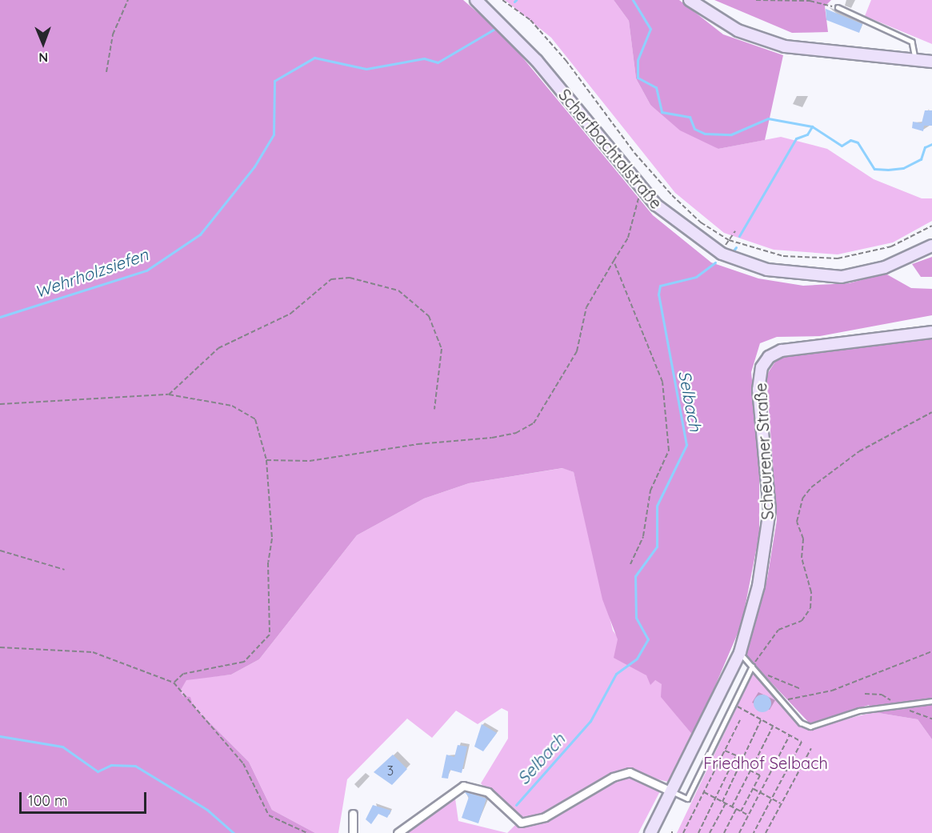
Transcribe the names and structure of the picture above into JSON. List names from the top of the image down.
{
  "streets": {
    "main road": ["Scherfbachtalstraße", "Scheurener Straße"]
  },
  "water": ["Wehrholzsiefen", "Selbach"],
  "parks": ["Friedhof Selbach"],
  "house_numbers": ["3"],
  "scale_bar": "100 m",
  "north": "bottom"
}
